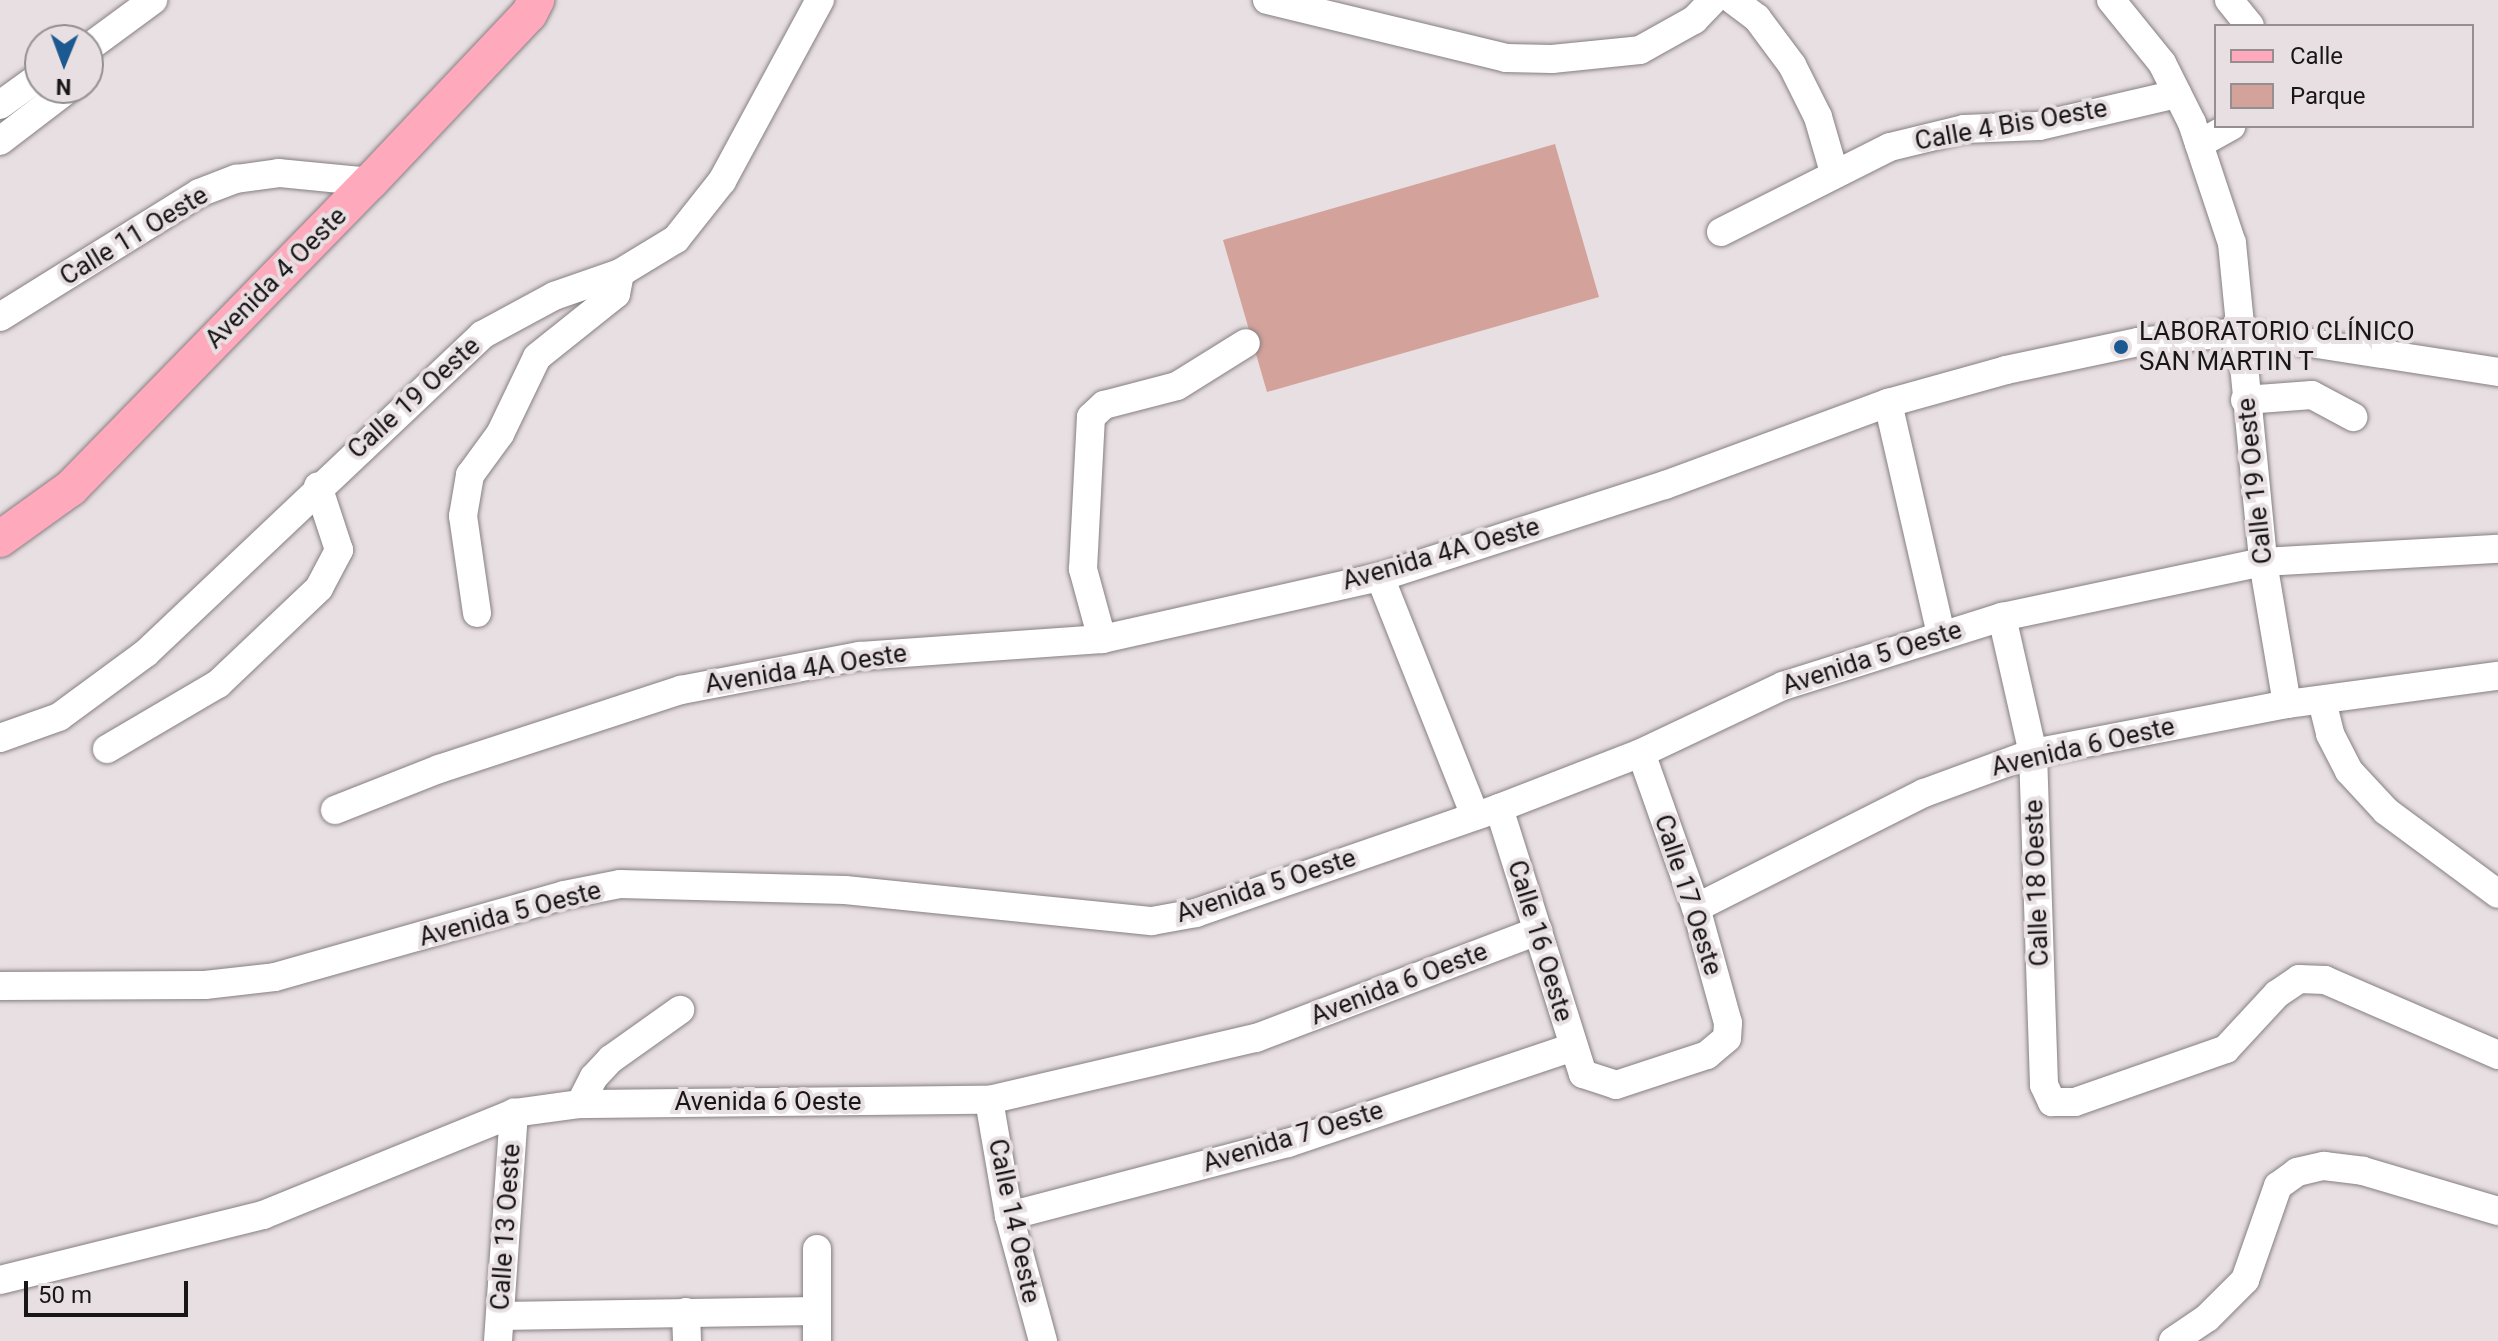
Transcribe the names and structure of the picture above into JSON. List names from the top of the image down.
{
  "streets": {
    "main road": ["Avenida 4 Oeste"],
    "street": [
      "Calle 4 Bis Oeste",
      "Calle 11 Oeste",
      "Calle 19 Oeste",
      "Avenida 4A Oeste",
      "Avenida 5 Oeste",
      "Avenida 6 Oeste",
      "Calle 18 Oeste",
      "Calle 17 Oeste",
      "Calle 16 Oeste",
      "Avenida 7 Oeste",
      "Calle 14 Oeste",
      "Calle 13 Oeste"
    ]
  },
  "crossings": [
    ["Calle 4 Bis Oeste", "Calle 19 Oeste"],
    ["Calle 11 Oeste", "Avenida 4 Oeste"],
    ["Calle 19 Oeste", "Avenida 4A Oeste"],
    ["Calle 19 Oeste", "Avenida 5 Oeste"],
    ["Calle 19 Oeste", "Avenida 6 Oeste"],
    ["Avenida 4A Oeste", "Calle 16 Oeste"],
    ["Avenida 5 Oeste", "Calle 18 Oeste"],
    ["Avenida 5 Oeste", "Calle 17 Oeste"],
    ["Avenida 5 Oeste", "Calle 16 Oeste"],
    ["Avenida 6 Oeste", "Calle 18 Oeste"],
    ["Avenida 6 Oeste", "Calle 17 Oeste"],
    ["Avenida 6 Oeste", "Calle 16 Oeste"],
    ["Avenida 6 Oeste", "Calle 14 Oeste"],
    ["Avenida 6 Oeste", "Calle 13 Oeste"],
    ["Calle 17 Oeste", "Calle 16 Oeste"],
    ["Calle 16 Oeste", "Avenida 7 Oeste"],
    ["Avenida 7 Oeste", "Calle 14 Oeste"]
  ],
  "places": ["LABORATORIO CLÍNICO SAN MARTIN T"],
  "legend": ["Calle", "Parque"],
  "scale_bar": "50 m",
  "north": "bottom"
}
